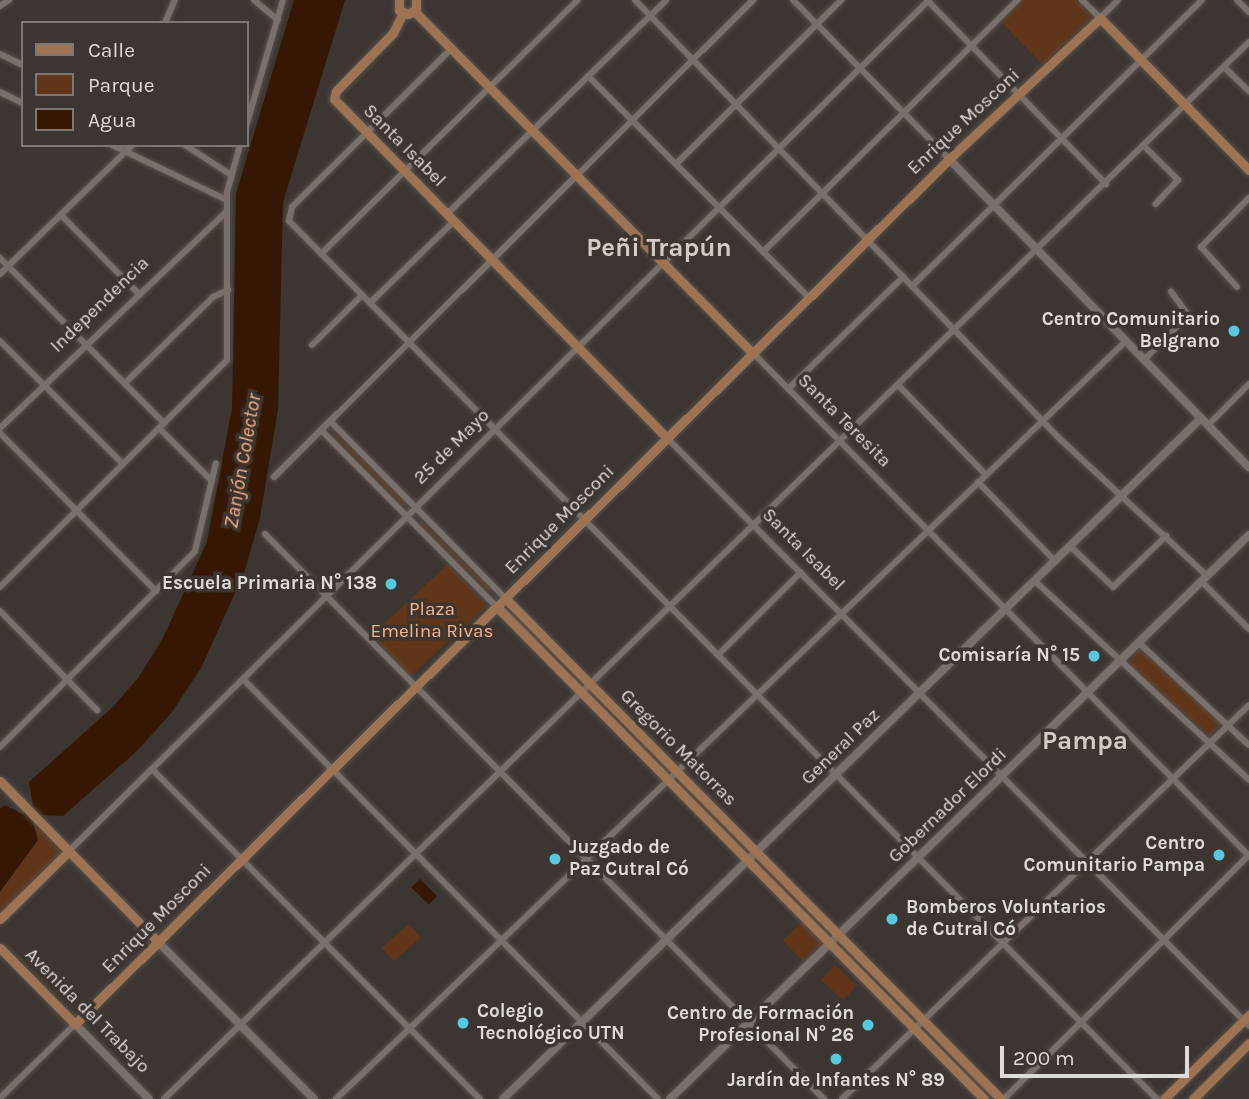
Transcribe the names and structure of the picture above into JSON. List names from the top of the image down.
{
  "streets": {
    "main road": [
      "Enrique Mosconi",
      "Santa Isabel",
      "Santa Teresita",
      "25 de Mayo",
      "Gregorio Matorras",
      "Avenida del Trabajo"
    ],
    "street": ["Independencia", "General Paz", "Gobernador Elordi"]
  },
  "crossings": [
    ["Enrique Mosconi", "Santa Isabel"],
    ["Enrique Mosconi", "Santa Teresita"],
    ["Enrique Mosconi", "Gregorio Matorras"],
    ["Enrique Mosconi", "Avenida del Trabajo"],
    ["Santa Isabel", "25 de Mayo"],
    ["Santa Isabel", "General Paz"],
    ["Santa Isabel", "Gobernador Elordi"],
    ["Santa Teresita", "25 de Mayo"],
    ["Santa Teresita", "General Paz"],
    ["Santa Teresita", "Gobernador Elordi"],
    ["25 de Mayo", "Gregorio Matorras"],
    ["General Paz", "Gregorio Matorras"],
    ["Gregorio Matorras", "Gobernador Elordi"]
  ],
  "districts": ["Peñi Trapún", "Pampa"],
  "water": ["Zanjón Colector"],
  "parks": ["Plaza Emelina Rivas"],
  "places": [
    "Centro Comunitario Belgrano",
    "Escuela Primaria N° 138",
    "Comisaría N° 15",
    "Centro Comunitario Pampa",
    "Juzgado de Paz Cutral Có",
    "Bomberos Voluntarios de Cutral Có",
    "Colegio Tecnológico UTN",
    "Centro de Formación Profesional N° 26",
    "Jardín de Infantes N° 89"
  ],
  "legend": ["Calle", "Parque", "Agua"],
  "scale_bar": "200 m"
}
